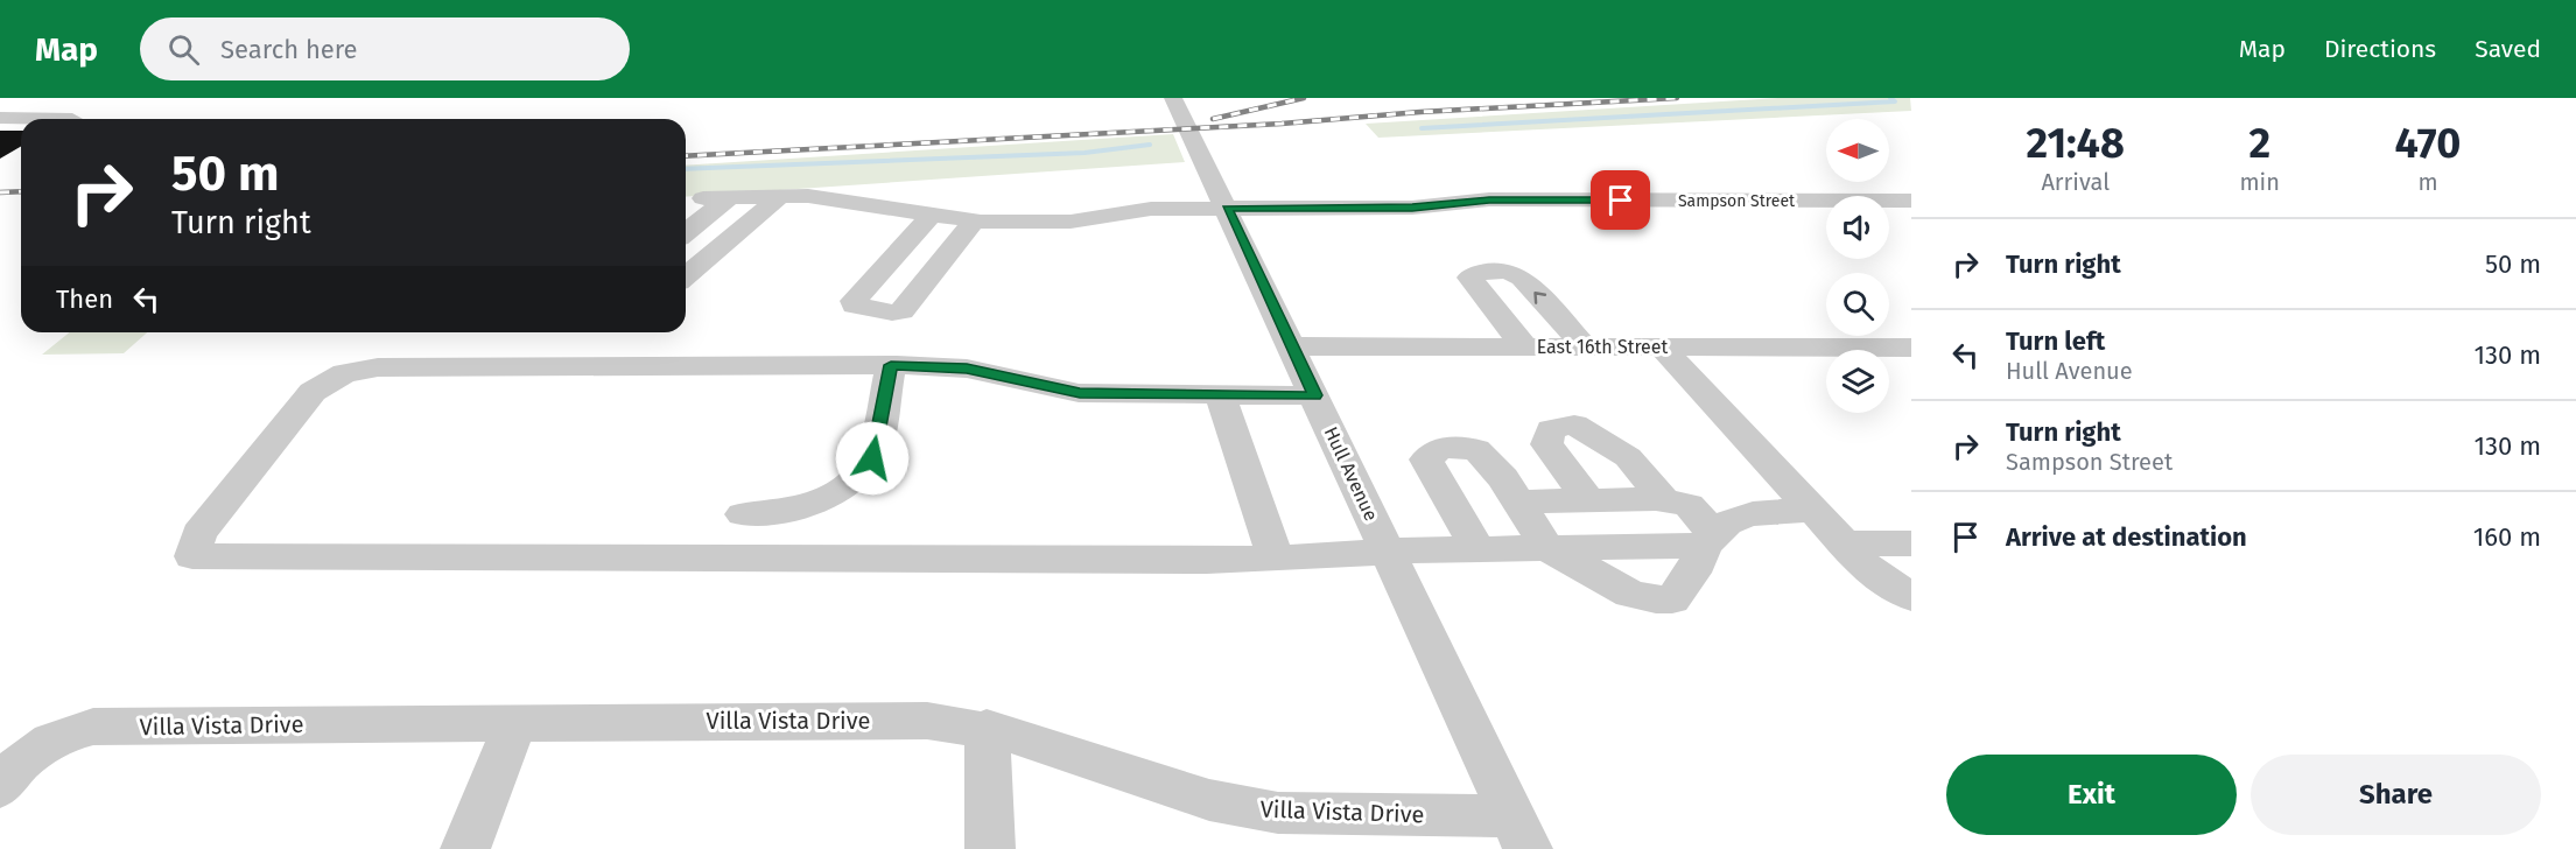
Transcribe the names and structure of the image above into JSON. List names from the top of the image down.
{
  "streets": {
    "street": [
      "Sampson Street",
      "East 16th Street",
      "Hull Avenue",
      "Villa Vista Drive"
    ]
  },
  "crossings": [
    ["Sampson Street", "Hull Avenue"],
    ["East 16th Street", "Hull Avenue"],
    ["Hull Avenue", "Villa Vista Drive"]
  ],
  "north": "left",
  "page": {
    "header": "Map",
    "search": "Search here",
    "nav": ["Map", "Directions", "Saved"],
    "eta": [
      "21:48",
      "Arrival",
      "2",
      "min",
      "470",
      "m"
    ],
    "turn": ["50 m", "Turn right"],
    "list": [
      {
        "name": "Turn right",
        "value": "50 m"
      },
      {
        "name": "Turn left",
        "note": "Hull Avenue",
        "value": "130 m"
      },
      {
        "name": "Turn right",
        "note": "Sampson Street",
        "value": "130 m"
      },
      {
        "name": "Arrive at destination",
        "value": "160 m"
      }
    ],
    "then": "Then",
    "buttons": ["Exit", "Share"]
  }
}
